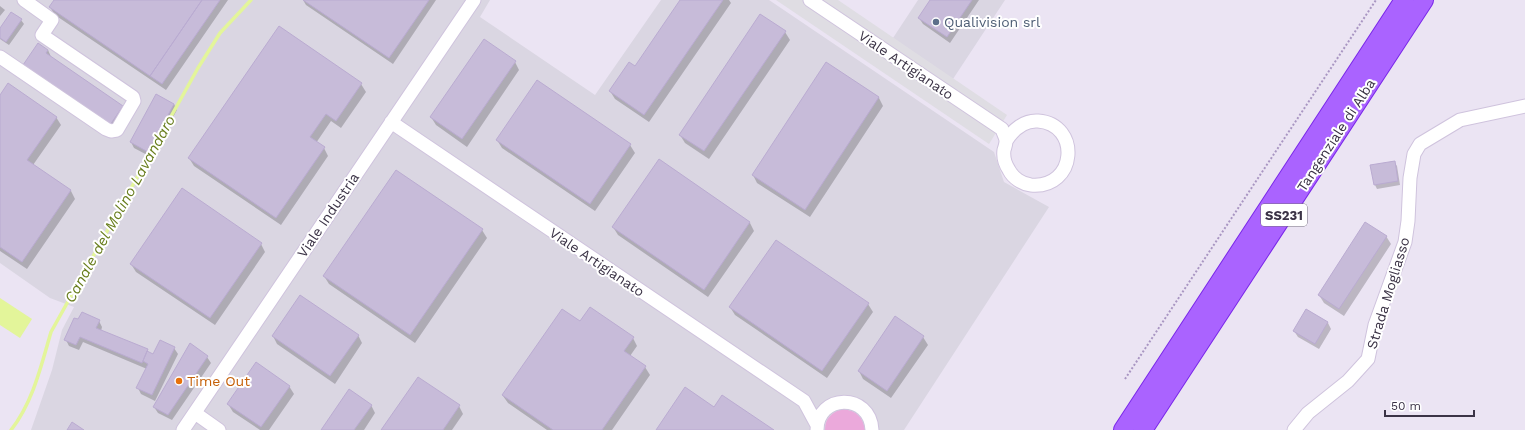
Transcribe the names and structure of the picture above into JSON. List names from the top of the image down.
{
  "streets": {
    "highway": ["Tangenziale di Alba", "SS231"],
    "street": ["Viale Artigianato", "Viale Industria", "Strada Mogliasso"]
  },
  "crossings": [
    ["Viale Artigianato", "Viale Industria"]
  ],
  "water": ["Canale del Molino Lavandaro"],
  "places": ["Qualivision srl", "Time Out"],
  "scale_bar": "50 m"
}
